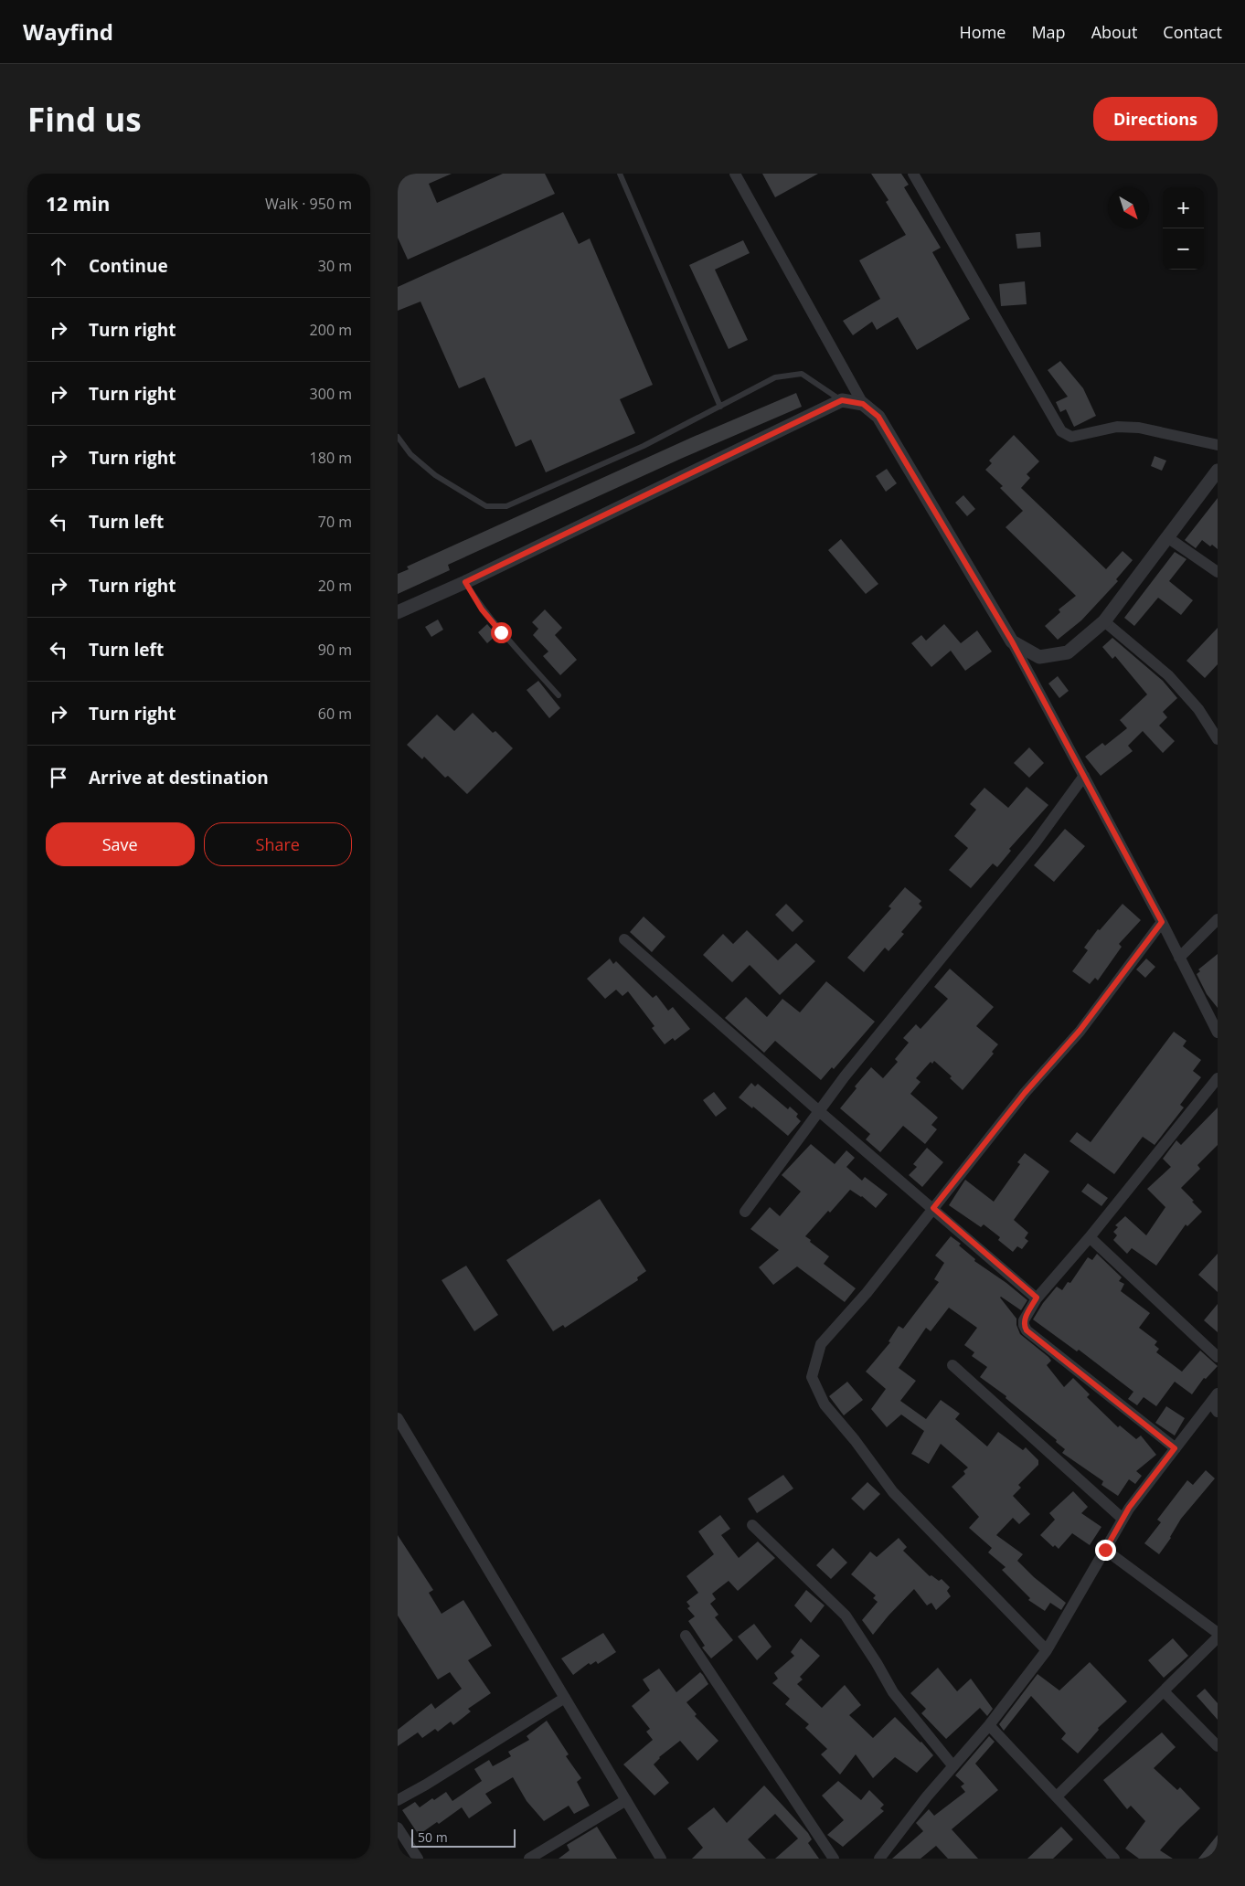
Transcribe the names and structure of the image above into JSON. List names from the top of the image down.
{
  "scale_bar": "50 m",
  "north": "bottom right",
  "page": {
    "header": "Wayfind",
    "nav": [
      "Home",
      "Map",
      "About",
      "Contact"
    ],
    "buttons": [
      "Directions",
      ["Save", "Share"]
    ],
    "title": "Find us",
    "heading": ["12 min", "Walk · 950 m"],
    "map_buttons": ["+", "−"],
    "list": [
      ["Continue", "30 m"],
      ["Turn right", "200 m"],
      ["Turn right", "300 m"],
      ["Turn right", "180 m"],
      ["Turn left", "70 m"],
      ["Turn right", "20 m"],
      ["Turn left", "90 m"],
      ["Turn right", "60 m"],
      "Arrive at destination"
    ],
    "scale": "50 m"
  }
}
